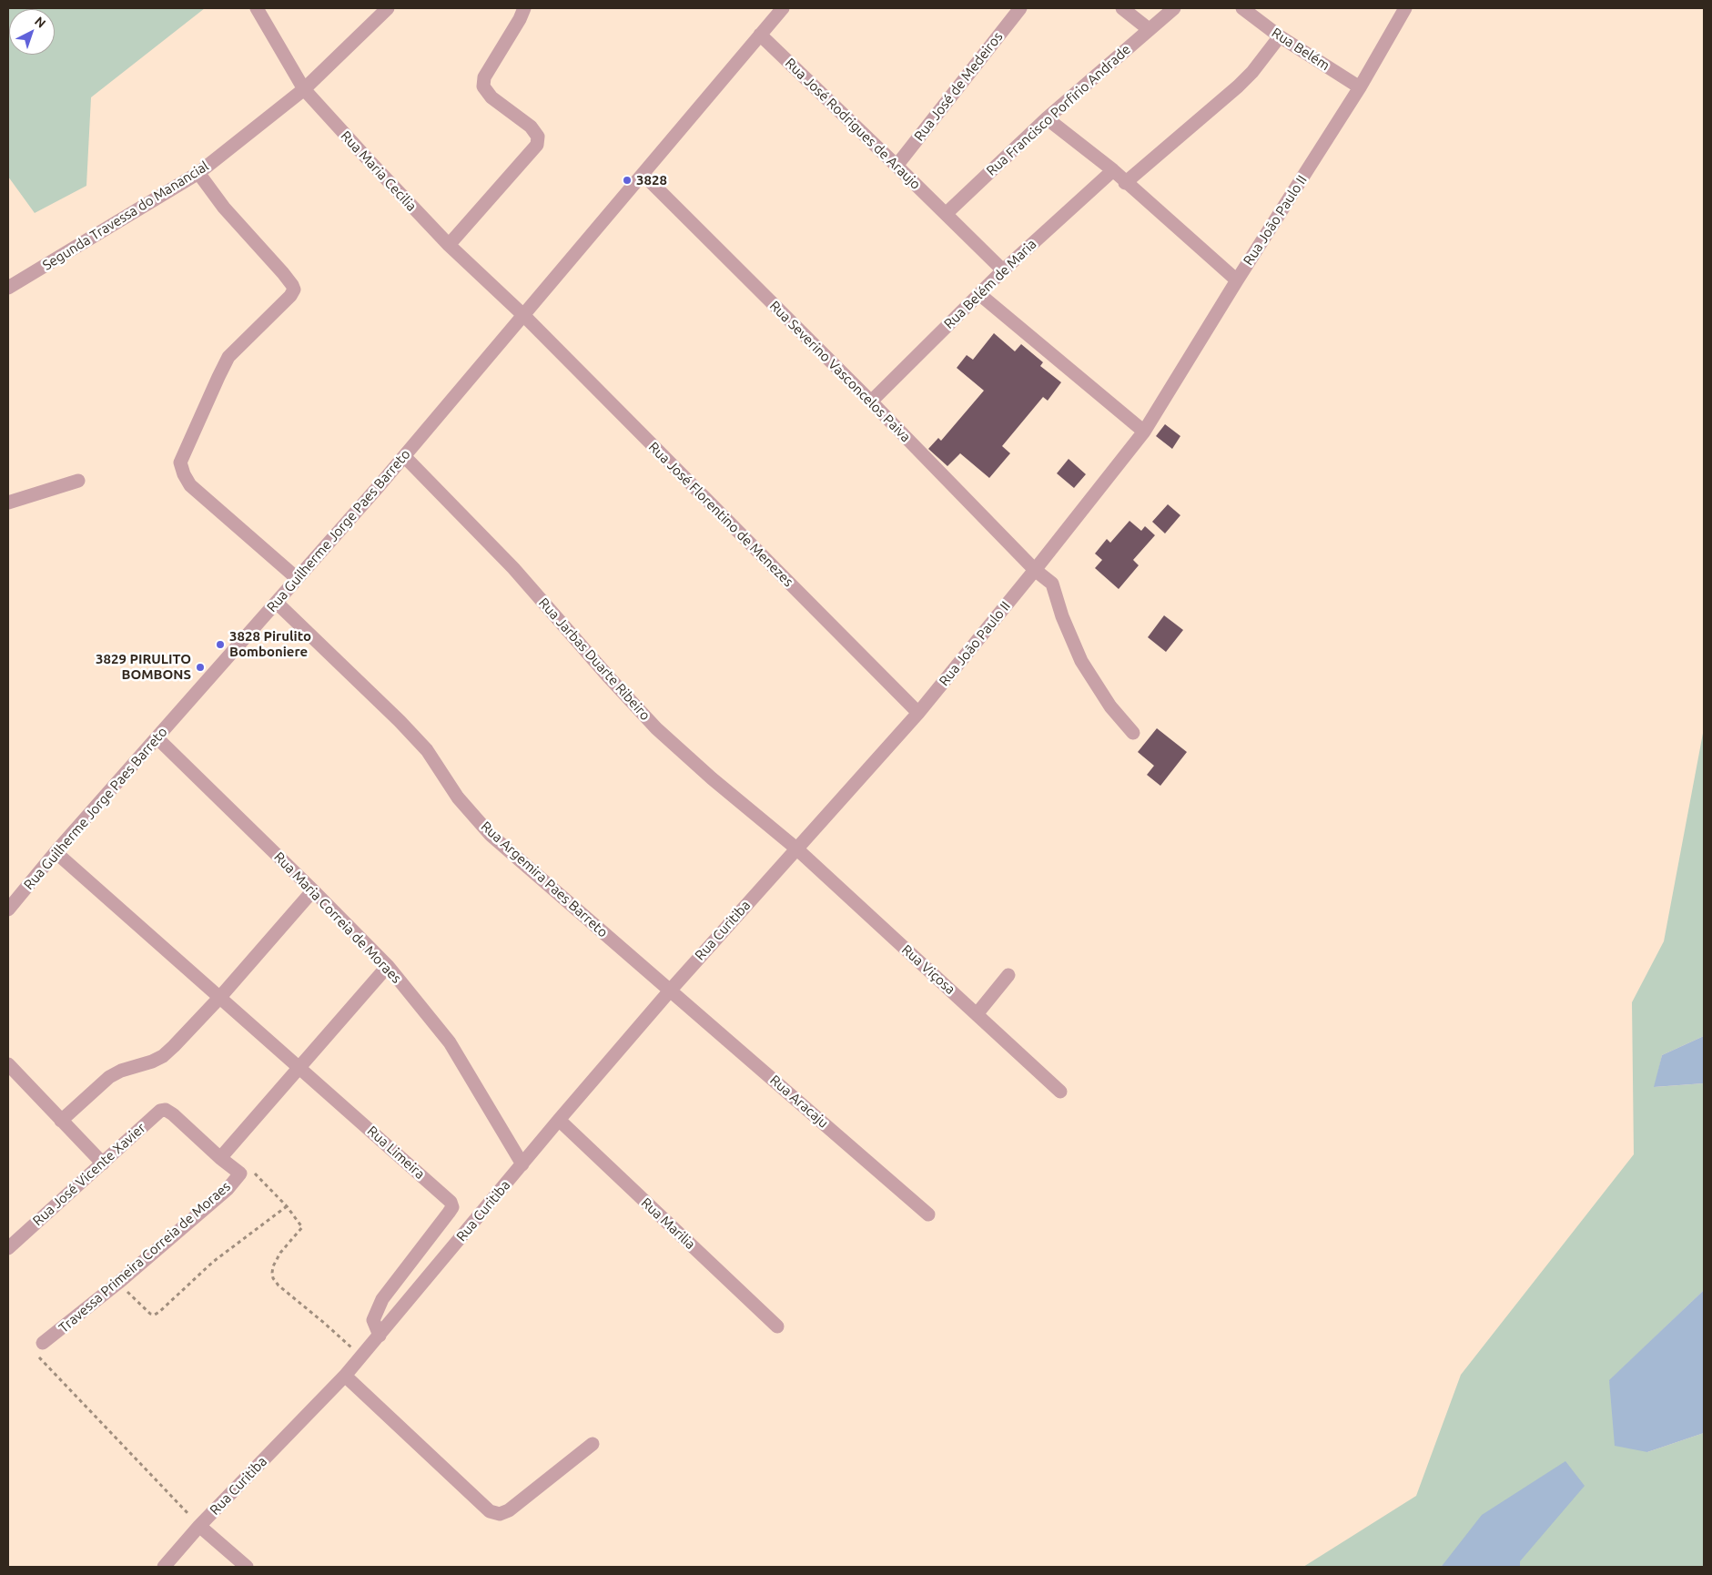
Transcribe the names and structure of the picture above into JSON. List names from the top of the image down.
{
  "streets": {
    "street": [
      "Rua Belém",
      "Rua José de Medeiros",
      "Rua Francisco Porfirio Andrade",
      "Rua José Rodrigues de Araujo",
      "Rua Maria Cecilia",
      "Segunda Travessa do Manancial",
      "Rua João Paulo II",
      "Rua Belém de Maria",
      "Rua Severino Vasconcelos Paiva",
      "Rua José Florentino de Menezes",
      "Rua Guilherme Jorge Paes Barreto",
      "Rua Jarbas Duarte Ribeiro",
      "Rua Argemira Paes Barreto",
      "Rua Maria Correia de Moraes",
      "Rua Curitiba",
      "Rua Viçosa",
      "Rua Aracaju",
      "Rua Limeira",
      "Rua José Vicente Xavier",
      "Rua Marilia",
      "Travessa Primeira Correia de Moraes"
    ]
  },
  "crossings": [
    ["Rua Belém", "Rua João Paulo II"],
    ["Rua José de Medeiros", "Rua José Rodrigues de Araujo"],
    ["Rua Francisco Porfirio Andrade", "Rua José Rodrigues de Araujo"],
    ["Rua José Rodrigues de Araujo", "Rua Belém de Maria"],
    ["Rua José Rodrigues de Araujo", "Rua Guilherme Jorge Paes Barreto"],
    ["Rua Maria Cecilia", "Segunda Travessa do Manancial"],
    ["Rua Maria Cecilia", "Rua José Florentino de Menezes"],
    ["Rua Maria Cecilia", "Rua Guilherme Jorge Paes Barreto"],
    ["Rua João Paulo II", "Rua Severino Vasconcelos Paiva"],
    ["Rua João Paulo II", "Rua José Florentino de Menezes"],
    ["Rua João Paulo II", "Rua Jarbas Duarte Ribeiro"],
    ["Rua João Paulo II", "Rua Curitiba"],
    ["Rua João Paulo II", "Rua Viçosa"],
    ["Rua Belém de Maria", "Rua Severino Vasconcelos Paiva"],
    ["Rua Severino Vasconcelos Paiva", "Rua Guilherme Jorge Paes Barreto"],
    ["Rua José Florentino de Menezes", "Rua Guilherme Jorge Paes Barreto"],
    ["Rua Guilherme Jorge Paes Barreto", "Rua Jarbas Duarte Ribeiro"],
    ["Rua Guilherme Jorge Paes Barreto", "Rua Argemira Paes Barreto"],
    ["Rua Guilherme Jorge Paes Barreto", "Rua Maria Correia de Moraes"],
    ["Rua Guilherme Jorge Paes Barreto", "Rua Limeira"],
    ["Rua Jarbas Duarte Ribeiro", "Rua Curitiba"],
    ["Rua Jarbas Duarte Ribeiro", "Rua Viçosa"],
    ["Rua Argemira Paes Barreto", "Rua Curitiba"],
    ["Rua Argemira Paes Barreto", "Rua Aracaju"],
    ["Rua Maria Correia de Moraes", "Rua Curitiba"],
    ["Rua Curitiba", "Rua Viçosa"],
    ["Rua Curitiba", "Rua Aracaju"],
    ["Rua Curitiba", "Rua Limeira"],
    ["Rua Curitiba", "Rua Marilia"],
    ["Rua José Vicente Xavier", "Travessa Primeira Correia de Moraes"]
  ],
  "places": ["3828", "3828 Pirulito Bomboniere", "3829 PIRULITO BOMBONS"],
  "north": "top right"
}
